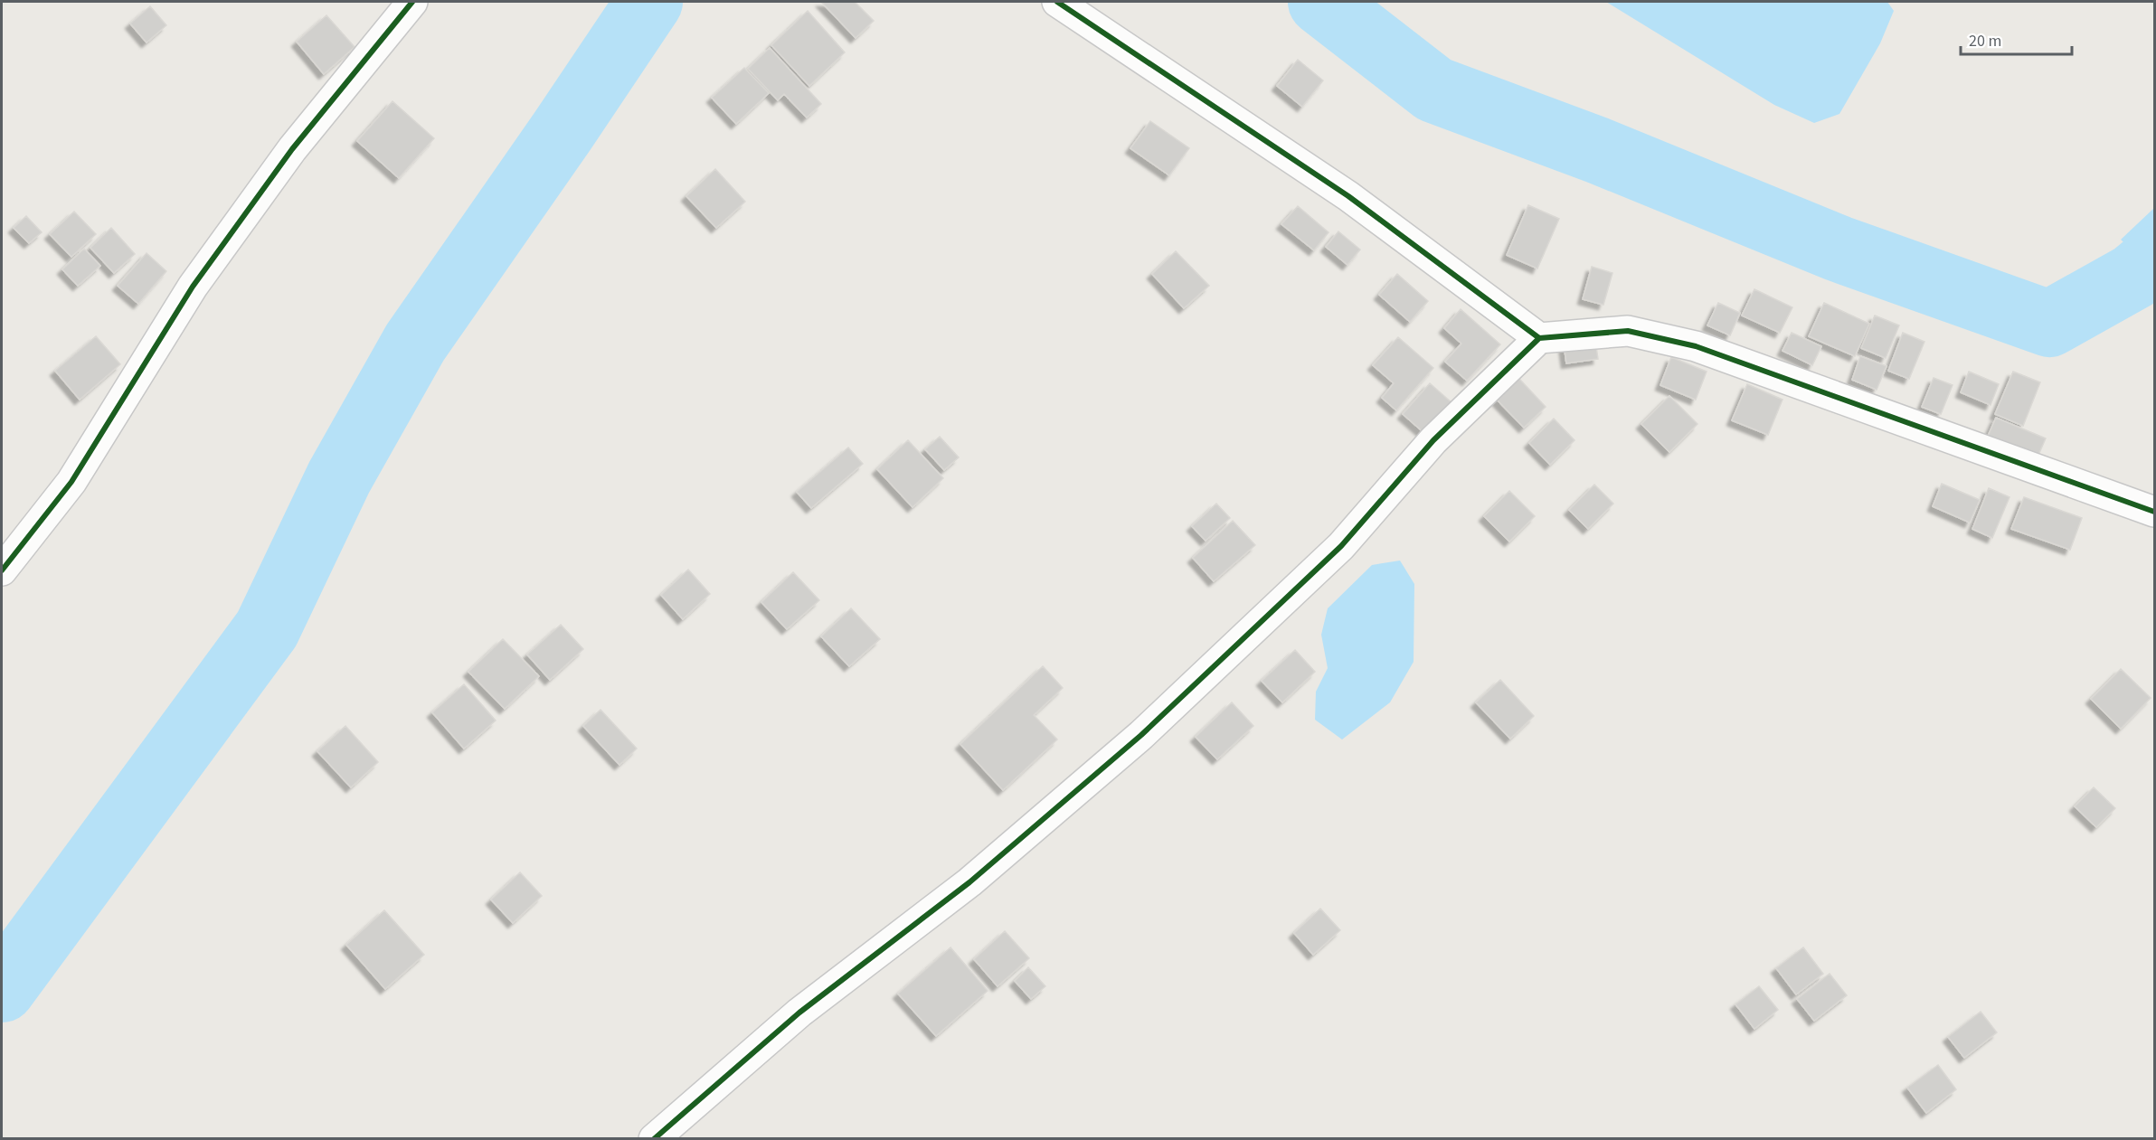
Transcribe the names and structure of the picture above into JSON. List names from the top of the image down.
{
  "scale_bar": "20 m"
}
